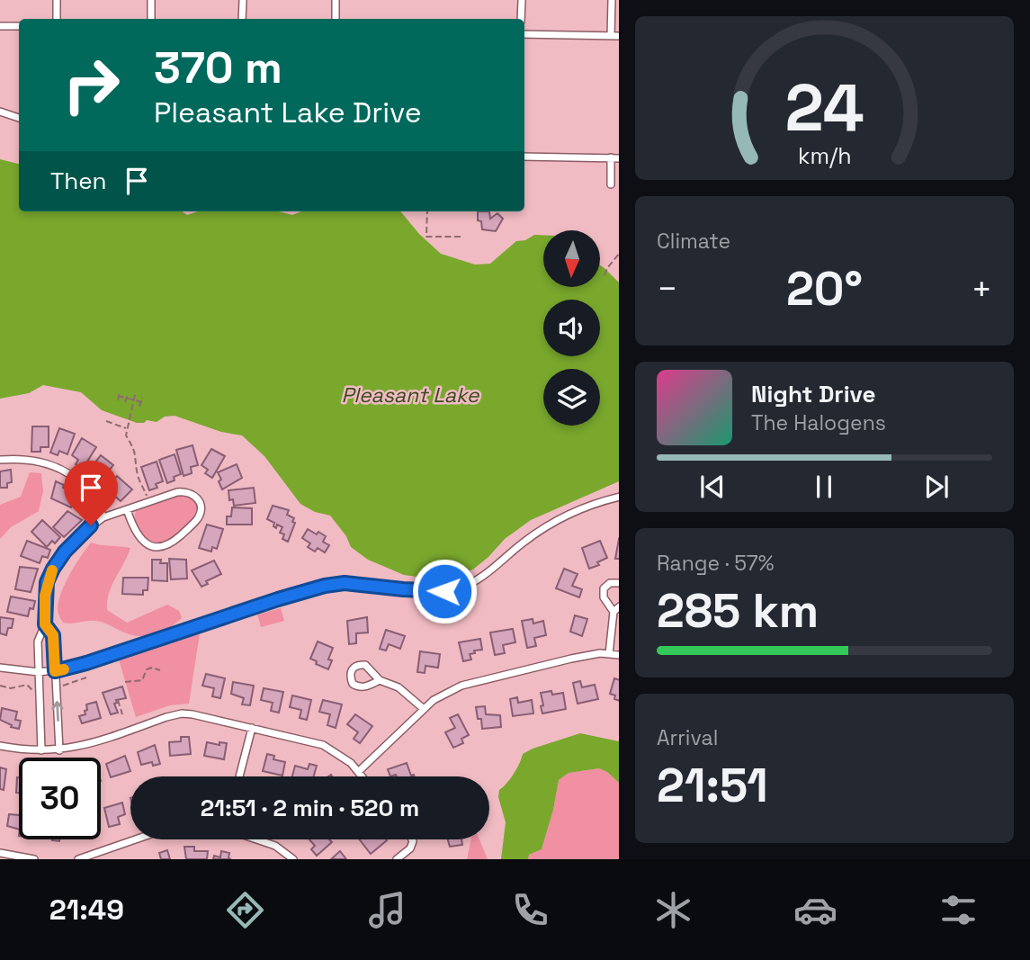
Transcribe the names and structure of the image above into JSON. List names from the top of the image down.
{
  "water": ["Pleasant Lake"],
  "north": "bottom",
  "page": {
    "turn": ["370 m", "Pleasant Lake Drive"],
    "then": "Then",
    "tile": [
      "Climate",
      ["Range · 57%", "285 km"],
      ["Arrival", "21:51"]
    ],
    "heat": ["−", "20°", "+"],
    "song": ["Night Drive", "The Halogens"],
    "limit": "30",
    "trip": "21:51 · 2 min · 520 m",
    "tabs": "21:49",
    "gauge": ["24", "km/h"]
  }
}
